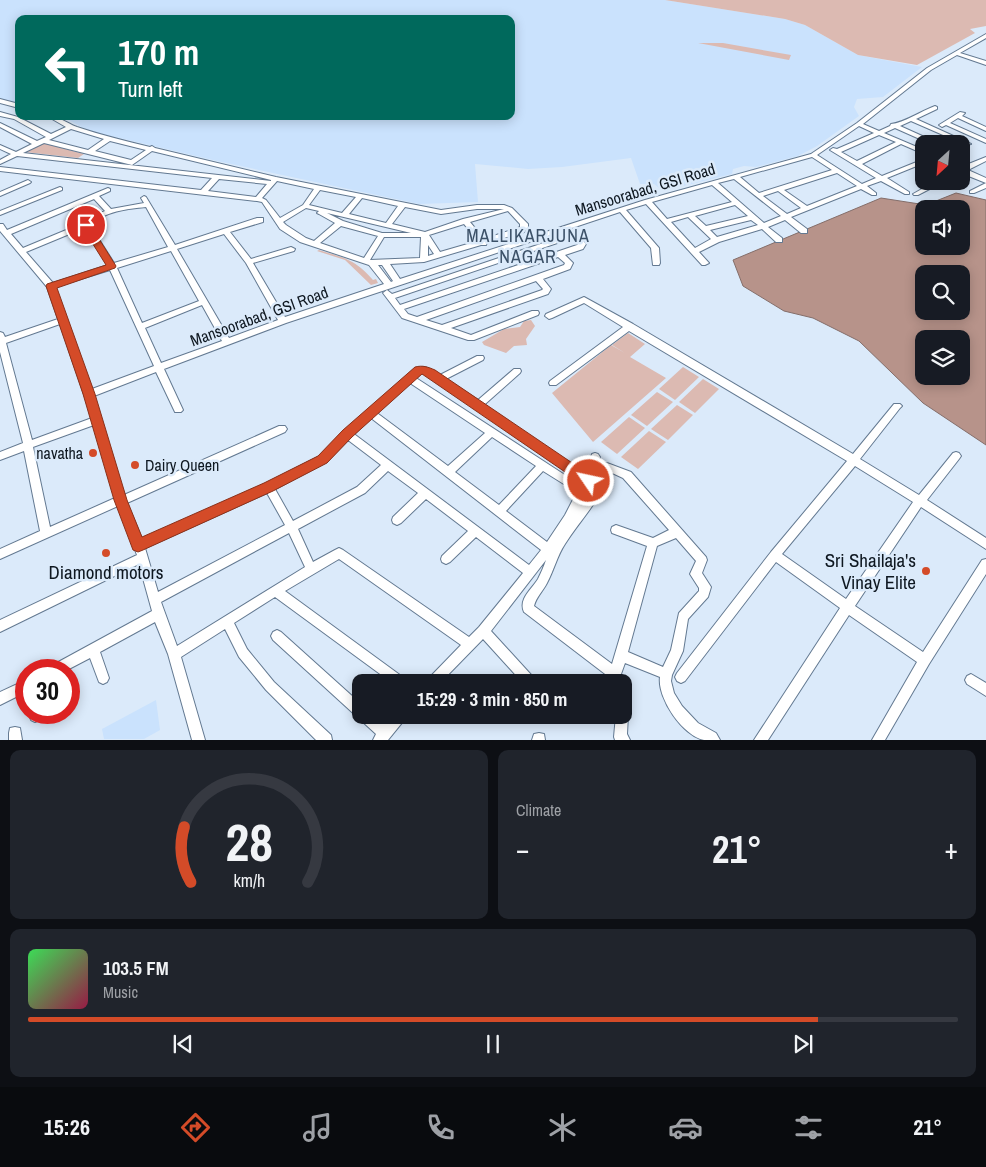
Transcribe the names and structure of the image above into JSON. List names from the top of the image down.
{
  "streets": {
    "street": ["Mansoorabad, GSI Road"]
  },
  "districts": ["MALLIKARJUNA NAGAR"],
  "places": [
    "navatha",
    "Dairy Queen",
    "Diamond motors",
    "Sri Shailaja's Vinay Elite"
  ],
  "north": "bottom left",
  "page": {
    "turn": ["170 m", "Turn left"],
    "limit": "30",
    "trip": "15:29 · 3 min · 850 m",
    "tile": "Climate",
    "heat": ["−", "21°", "+"],
    "song": ["103.5 FM", "Music"],
    "tabs": ["15:26", "21°"],
    "gauge": ["28", "km/h"]
  }
}
